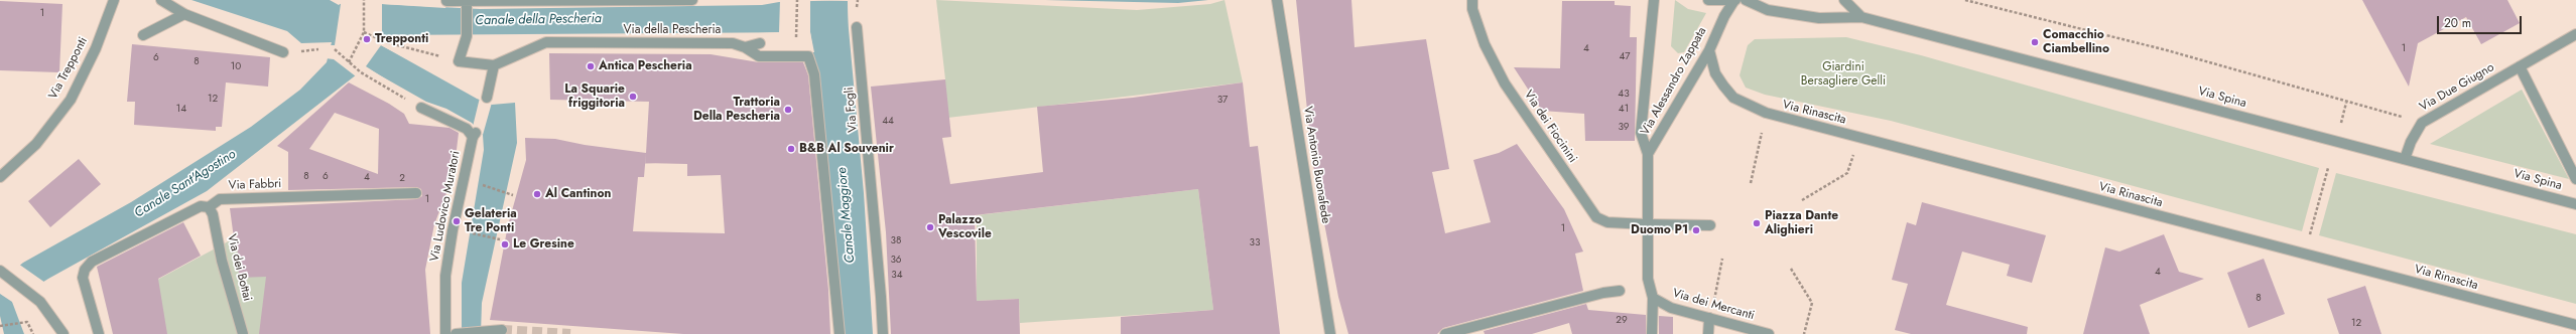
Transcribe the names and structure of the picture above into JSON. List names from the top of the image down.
{
  "streets": {
    "street": [
      "Via della Pescheria",
      "Via Trepponti",
      "Via Alessandro Zappata",
      "Via Due Giugno",
      "Via Spina",
      "Via Fogli",
      "Via Rinascita",
      "Via dei Fiocinini",
      "Via Antonio Buonafede",
      "Via Fabbri",
      "Via Ludovico Muratori",
      "Via dei Bottai",
      "Via dei Mercanti"
    ]
  },
  "crossings": [
    ["Via Alessandro Zappata", "Via Rinascita"],
    ["Via Alessandro Zappata", "Via dei Fiocinini"],
    ["Via Alessandro Zappata", "Via dei Mercanti"],
    ["Via Due Giugno", "Via Spina"],
    ["Via Fabbri", "Via dei Bottai"]
  ],
  "water": ["Canale della Pescheria", "Canale Sant'Agostino", "Canale Maggiore"],
  "parks": ["Giardini Bersagliere Gelli"],
  "places": [
    "Trepponti",
    "Comacchio Ciambellino",
    "Antica Pescheria",
    "La Squarie friggitoria",
    "Trattoria Della Pescheria",
    "B&B Al Souvenir",
    "Al Cantinon",
    "Gelateria Tre Ponti",
    "Piazza Dante Alighieri",
    "Palazzo Vescovile",
    "Duomo P1",
    "Le Gresine"
  ],
  "house_numbers": [
    "1",
    "4",
    "1",
    "47",
    "6",
    "8",
    "10",
    "43",
    "12",
    "37",
    "14",
    "41",
    "44",
    "39",
    "8",
    "6",
    "4",
    "2",
    "1",
    "1",
    "38",
    "33",
    "36",
    "4",
    "34",
    "8",
    "29",
    "12"
  ],
  "scale_bar": "20 m"
}
